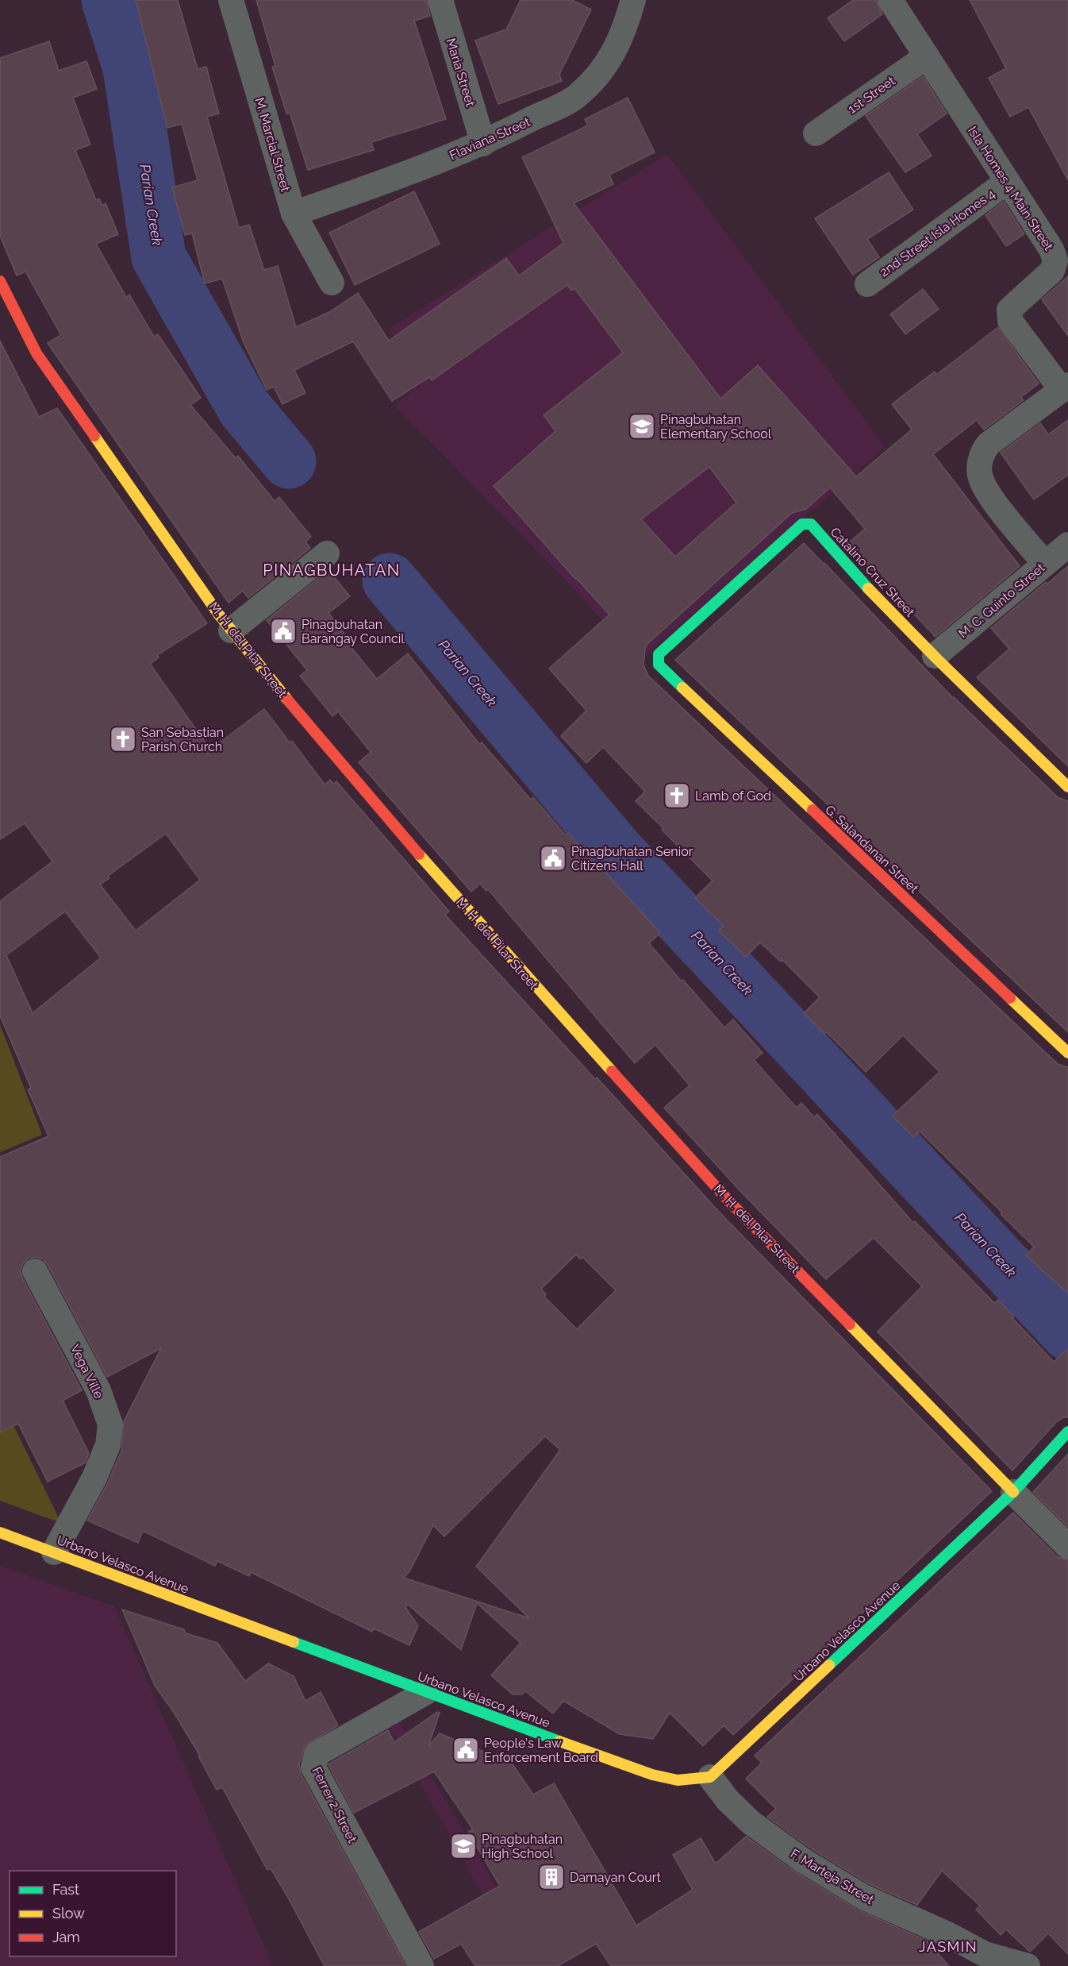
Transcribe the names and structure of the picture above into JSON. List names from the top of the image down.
{
  "streets": {
    "street": [
      "Maria Street",
      "1st Street",
      "Flaviana Street",
      "M. Marcial Street",
      "Isla Homes 4 Main Street",
      "2nd Street Isla Homes 4",
      "Catalino Cruz Street",
      "M. C. Guinto Street",
      "M. H. del Pilar Street",
      "G. Salandanan Street",
      "Vega Ville",
      "Urbano Velasco Avenue",
      "Ferrer 2 Street",
      "F. Marteja Street"
    ]
  },
  "crossings": [
    ["Maria Street", "Flaviana Street"],
    ["1st Street", "Isla Homes 4 Main Street"],
    ["Flaviana Street", "M. Marcial Street"],
    ["Isla Homes 4 Main Street", "2nd Street Isla Homes 4"],
    ["Catalino Cruz Street", "M. C. Guinto Street"],
    ["Catalino Cruz Street", "G. Salandanan Street"],
    ["M. H. del Pilar Street", "Urbano Velasco Avenue"],
    ["Vega Ville", "Urbano Velasco Avenue"],
    ["Urbano Velasco Avenue", "Ferrer 2 Street"],
    ["Urbano Velasco Avenue", "F. Marteja Street"]
  ],
  "districts": ["PINAGBUHATAN", "JASMIN"],
  "water": ["Parian Creek"],
  "places": {
    "school or university": ["Pinagbuhatan Elementary School", "Pinagbuhatan High School"],
    "public building": ["Pinagbuhatan Barangay Council", "Pinagbuhatan Senior Citizens Hall", "People's Law Enforcement Board"],
    "church": ["San Sebastian Parish Church", "Lamb of God"],
    "building": ["Damayan Court"]
  },
  "legend": ["Fast", "Slow", "Jam"]
}
